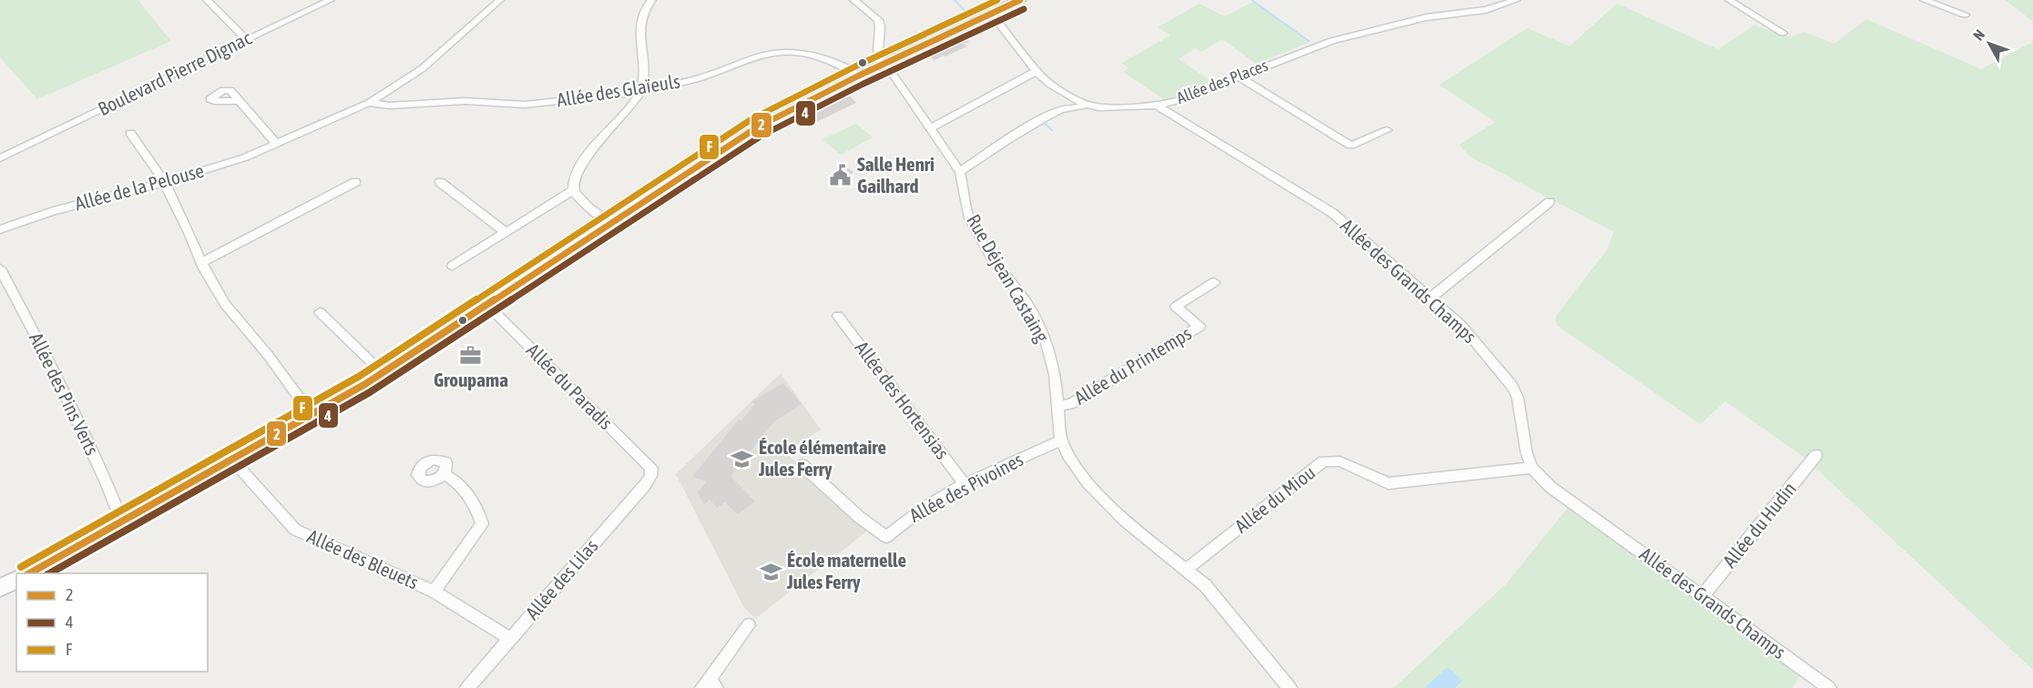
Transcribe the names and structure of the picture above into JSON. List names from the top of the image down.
{
  "streets": {
    "street": [
      "Boulevard Pierre Dignac",
      "Allée des Places",
      "Allée des Glaïeuls",
      "Allée de la Pelouse",
      "Rue Déjean Castaing",
      "Allée des Grands Champs",
      "Allée du Printemps",
      "Allée du Paradis",
      "Allée des Pins Verts",
      "Allée des Hortensias",
      "Allée des Pivoines",
      "Allée du Miou",
      "Allée du Hudin",
      "Allée des Bleuets",
      "Allée des Lilas"
    ]
  },
  "crossings": [
    ["Allée des Places", "Allée des Grands Champs"],
    ["Allée des Glaïeuls", "Allée de la Pelouse"],
    ["Rue Déjean Castaing", "Allée du Printemps"],
    ["Rue Déjean Castaing", "Allée des Pivoines"],
    ["Rue Déjean Castaing", "Allée du Miou"],
    ["Allée des Grands Champs", "Allée du Miou"],
    ["Allée des Grands Champs", "Allée du Hudin"],
    ["Allée du Paradis", "Allée des Lilas"],
    ["Allée des Hortensias", "Allée des Pivoines"],
    ["Allée des Bleuets", "Allée des Lilas"]
  ],
  "places": {
    "public building": ["Salle Henri Gailhard"],
    "office": ["Groupama"],
    "school or university": ["École élémentaire Jules Ferry", "École maternelle Jules Ferry"]
  },
  "lines": ["transit line 2", "transit line F", "transit line 4"],
  "legend": ["2", "4", "F"],
  "north": "top left"
}
